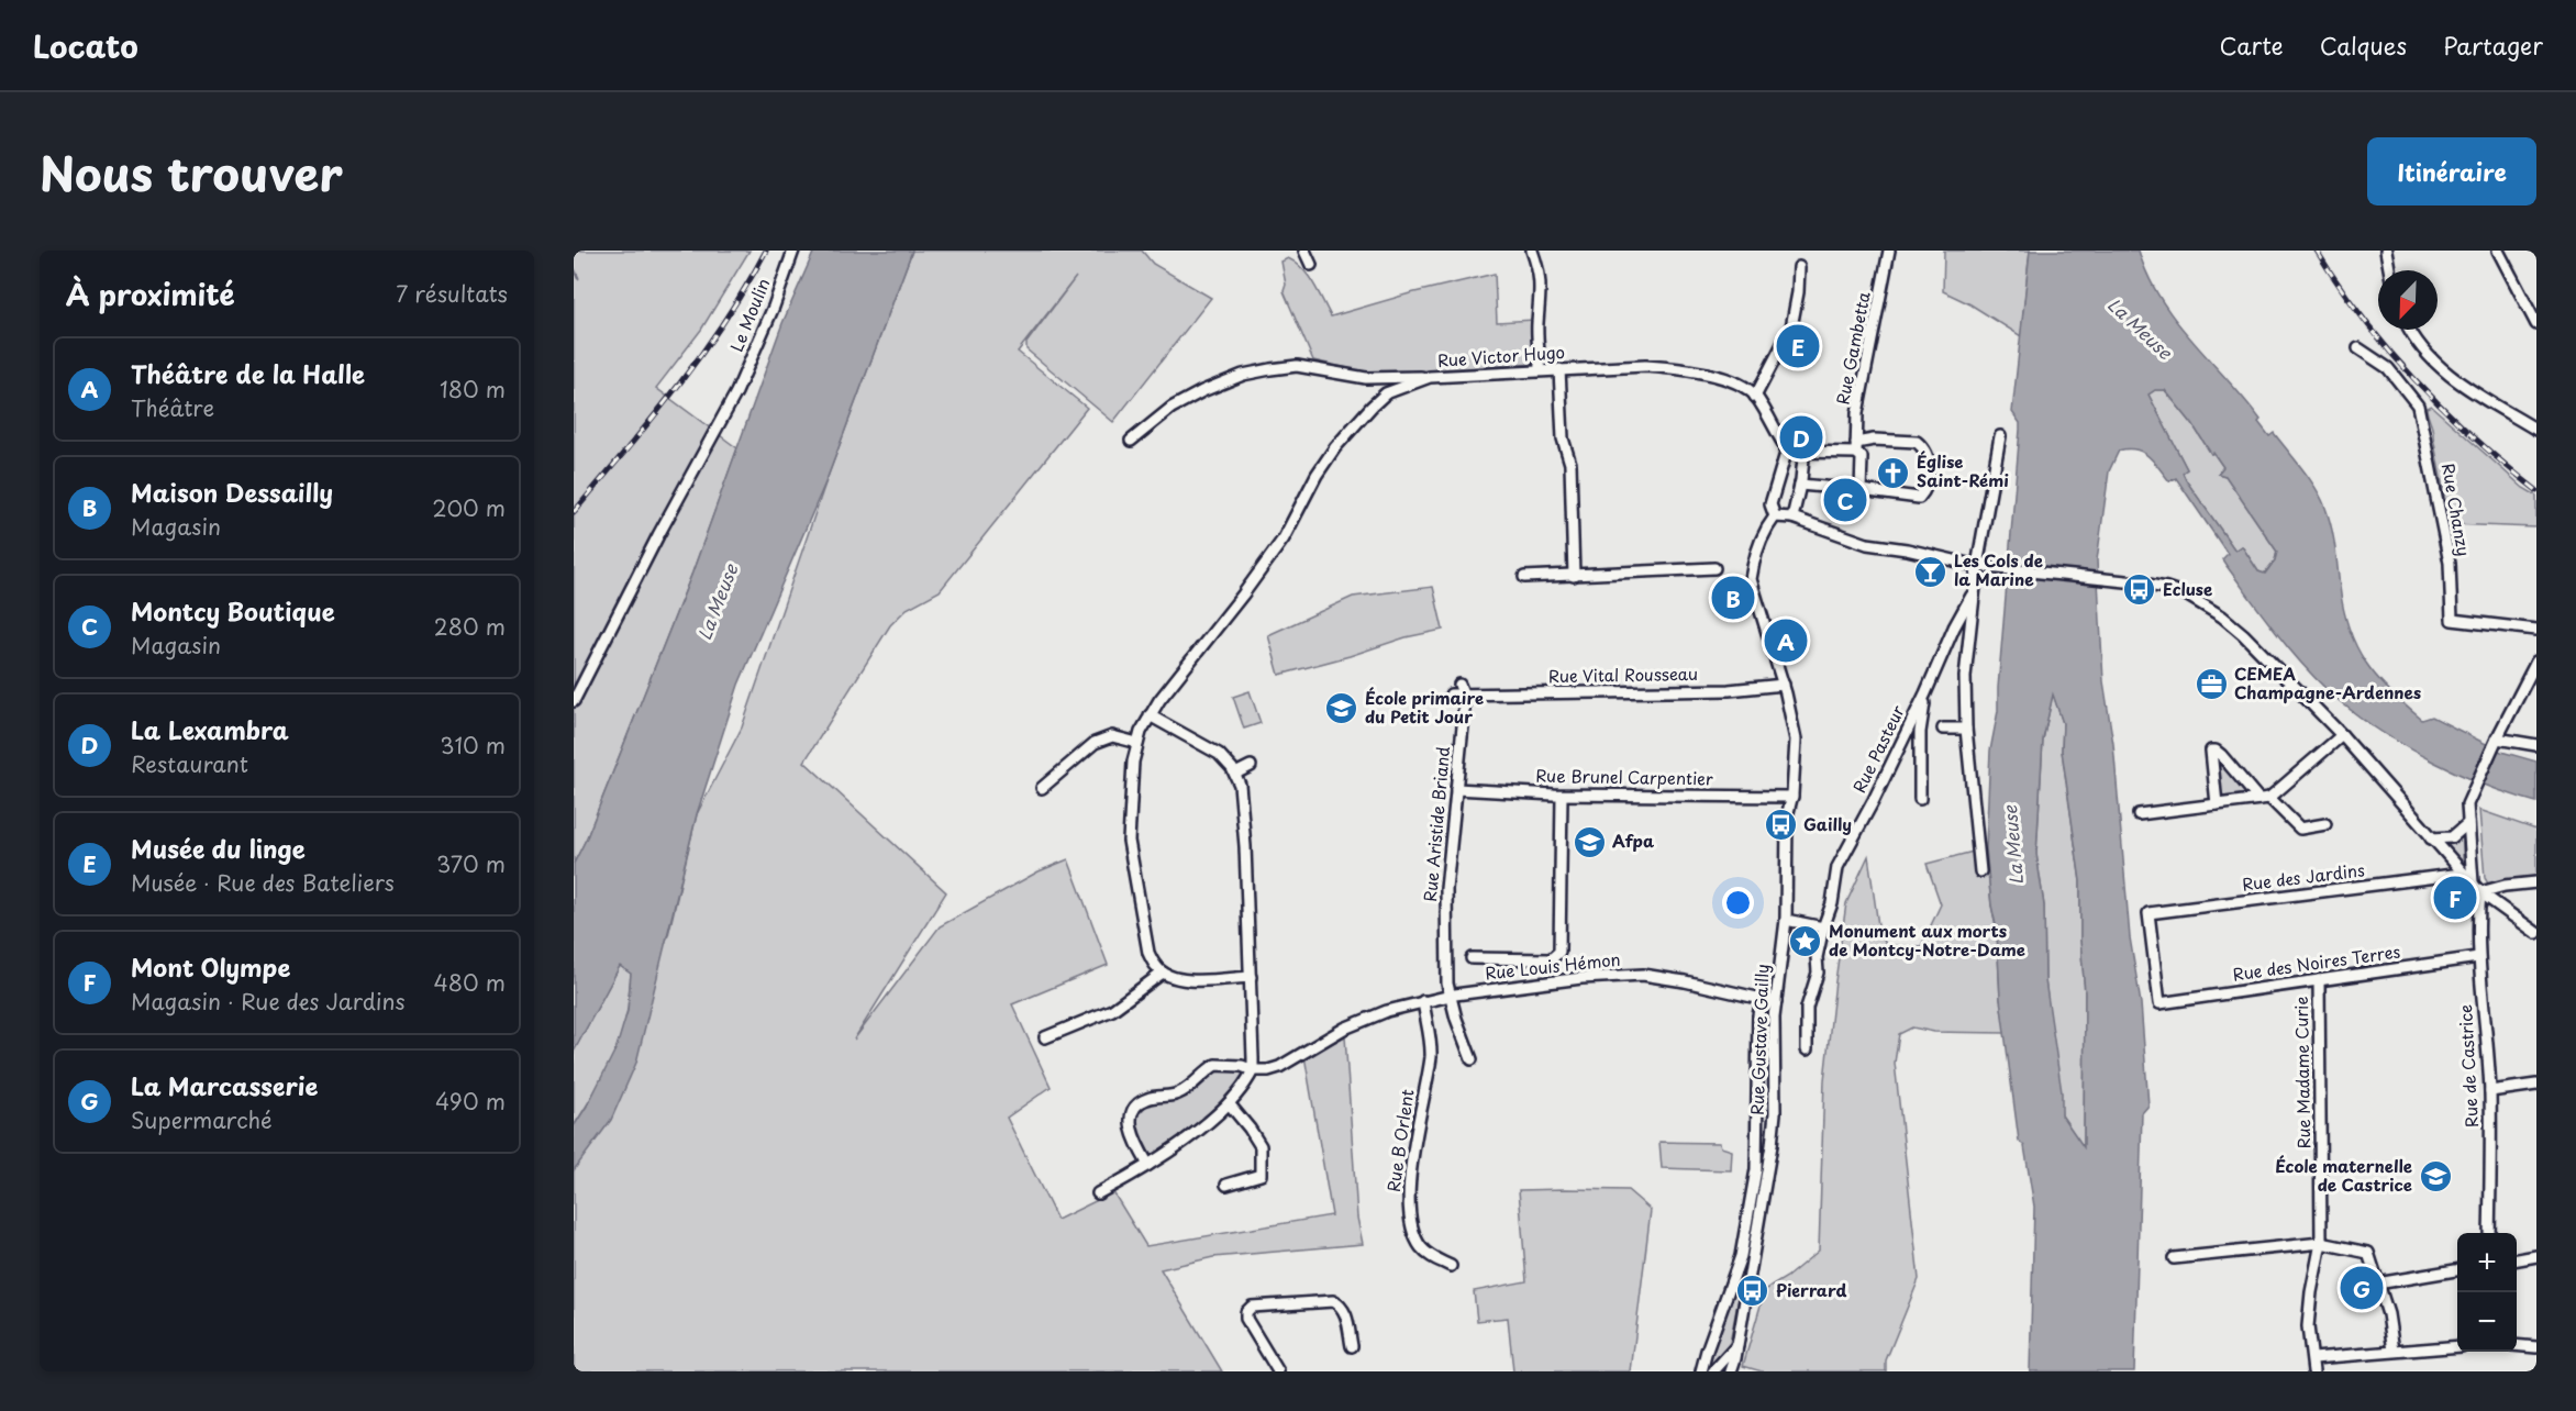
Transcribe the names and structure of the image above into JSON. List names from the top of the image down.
{
  "streets": {
    "street": [
      "Le Moulin",
      "Rue Gambetta",
      "Rue Victor Hugo",
      "Rue Chanzy",
      "Rue Vital Rousseau",
      "Rue Pasteur",
      "Rue Brunel Carpentier",
      "Rue Aristide Briand",
      "Rue des Jardins",
      "Rue des Noires Terres",
      "Rue Louis Hémon",
      "Rue Gustave Gailly",
      "Rue de Castrice",
      "Rue Madame Curie",
      "Rue B Orlent"
    ]
  },
  "crossings": [
    ["Rue Vital Rousseau", "Rue Aristide Briand"],
    ["Rue Vital Rousseau", "Rue Gustave Gailly"],
    ["Rue Brunel Carpentier", "Rue Aristide Briand"],
    ["Rue Brunel Carpentier", "Rue Gustave Gailly"],
    ["Rue Aristide Briand", "Rue Louis Hémon"],
    ["Rue des Jardins", "Rue des Noires Terres"],
    ["Rue des Noires Terres", "Rue de Castrice"],
    ["Rue des Noires Terres", "Rue Madame Curie"],
    ["Rue Louis Hémon", "Rue Gustave Gailly"],
    ["Rue Louis Hémon", "Rue B Orlent"]
  ],
  "water": ["La Meuse"],
  "places": {
    "church": ["Église Saint-Rémi"],
    "bar": ["Les Cols de la Marine"],
    "bus stop": ["Ecluse", "Gailly", "Pierrard"],
    "office": ["CEMEA Champagne-Ardennes"],
    "school or university": ["École primaire du Petit Jour", "Afpa", "École maternelle de Castrice"],
    "place": ["Monument aux morts de Montcy-Notre-Dame"]
  },
  "north": "bottom left",
  "page": {
    "header": "Locato",
    "nav": ["Carte", "Calques", "Partager"],
    "title": "Nous trouver",
    "buttons": "Itinéraire",
    "heading": ["À proximité", "7 résultats"],
    "pins": [
      "E",
      "D",
      "C",
      "B",
      "A",
      "F",
      "G"
    ],
    "list": [
      {
        "mark": "A",
        "name": "Théâtre de la Halle",
        "note": "Théâtre",
        "value": "180 m"
      },
      {
        "mark": "B",
        "name": "Maison Dessailly",
        "note": "Magasin",
        "value": "200 m"
      },
      {
        "mark": "C",
        "name": "Montcy Boutique",
        "note": "Magasin",
        "value": "280 m"
      },
      {
        "mark": "D",
        "name": "La Lexambra",
        "note": "Restaurant",
        "value": "310 m"
      },
      {
        "mark": "E",
        "name": "Musée du linge",
        "note": "Musée · Rue des Bateliers",
        "value": "370 m"
      },
      {
        "mark": "F",
        "name": "Mont Olympe",
        "note": "Magasin · Rue des Jardins",
        "value": "480 m"
      },
      {
        "mark": "G",
        "name": "La Marcasserie",
        "note": "Supermarché",
        "value": "490 m"
      }
    ],
    "map_buttons": ["+", "−"]
  }
}
